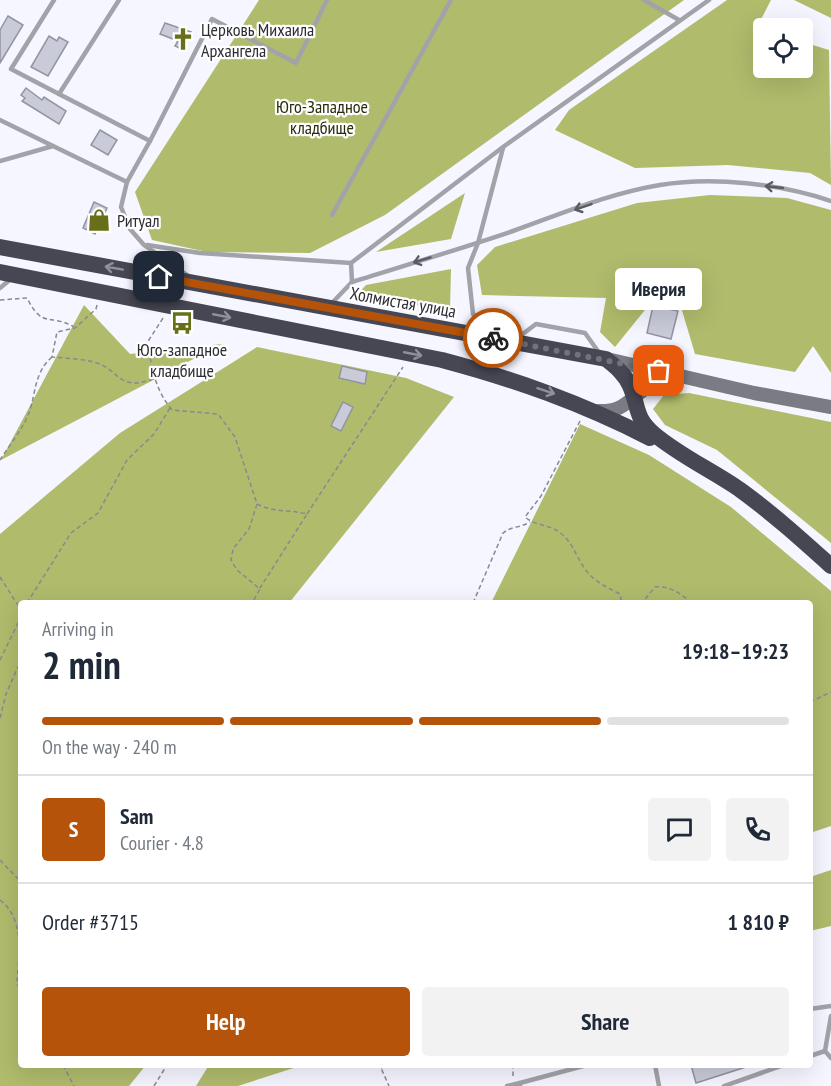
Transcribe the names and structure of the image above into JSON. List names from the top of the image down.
{
  "streets": {
    "highway": ["Холмистая улица"]
  },
  "parks": ["Юго-Западное кладбище"],
  "places": {
    "church": ["Церковь Михаила Архангела"],
    "shop": ["Ритуал"],
    "bus stop": ["Юго-западное кладбище"],
    "other": ["Иверия"]
  },
  "page": {
    "bubble": "Иверия",
    "heading": ["2 min", "Arriving in", "19:18–19:23"],
    "panel": [
      "Sam",
      "Courier · 4.8",
      "Order #3715",
      "1 810 ₽"
    ],
    "bar": "On the way · 240 m",
    "round": "S",
    "buttons": ["Help", "Share"]
  }
}
